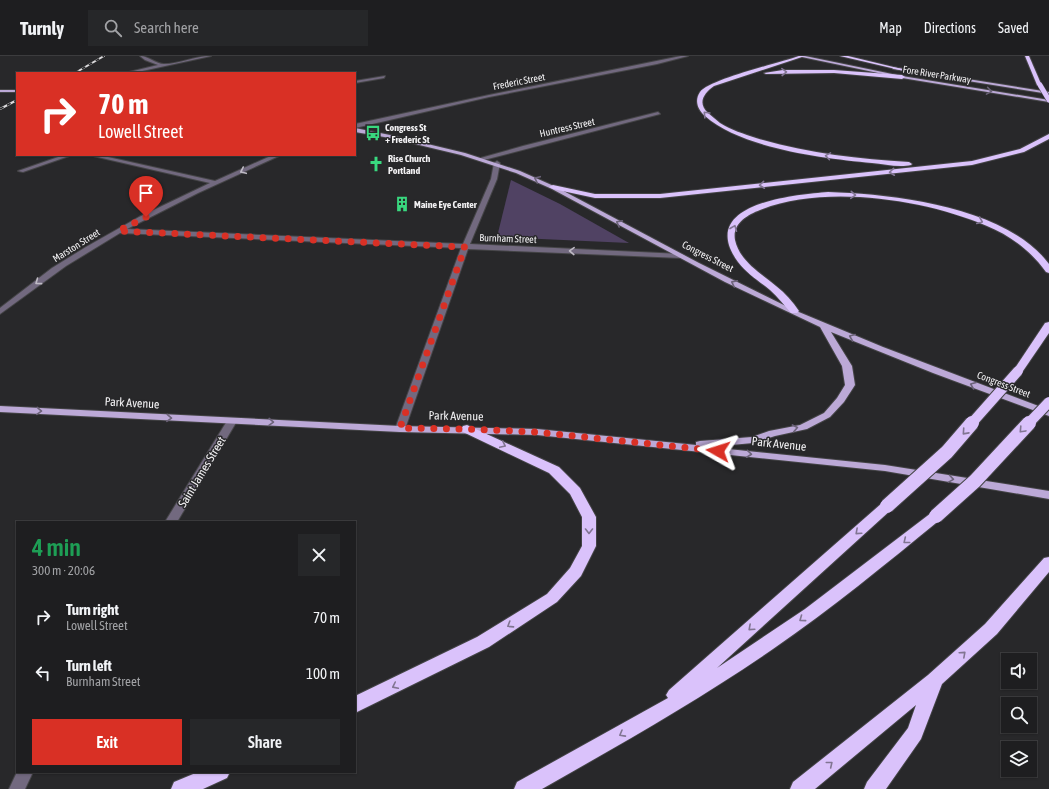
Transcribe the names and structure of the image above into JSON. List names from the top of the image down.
{
  "streets": {
    "main road": ["Fore River Parkway", "Congress Street", "Park Avenue"],
    "street": [
      "Frederic Street",
      "Huntress Street",
      "Burnham Street",
      "Marston Street",
      "Saint James Street"
    ]
  },
  "crossings": [
    ["Huntress Street", "Congress Street"],
    ["Burnham Street", "Marston Street"],
    ["Burnham Street", "Congress Street"],
    ["Park Avenue", "Saint James Street"]
  ],
  "one_way": [
    "Burnham Street",
    "Marston Street",
    "Congress Street",
    "Park Avenue"
  ],
  "places": {
    "bus stop": ["Congress St + Frederic St"],
    "church": ["Rise Church Portland"],
    "building": ["Maine Eye Center"]
  },
  "page": {
    "header": "Turnly",
    "search": "Search here",
    "nav": ["Map", "Directions", "Saved"],
    "turn": ["70 m", "Lowell Street"],
    "heading": ["4 min", "300 m · 20:06"],
    "list": [
      {
        "name": "Turn right",
        "note": "Lowell Street",
        "value": "70 m"
      },
      {
        "name": "Turn left",
        "note": "Burnham Street",
        "value": "100 m"
      }
    ],
    "buttons": ["Exit", "Share"]
  }
}
